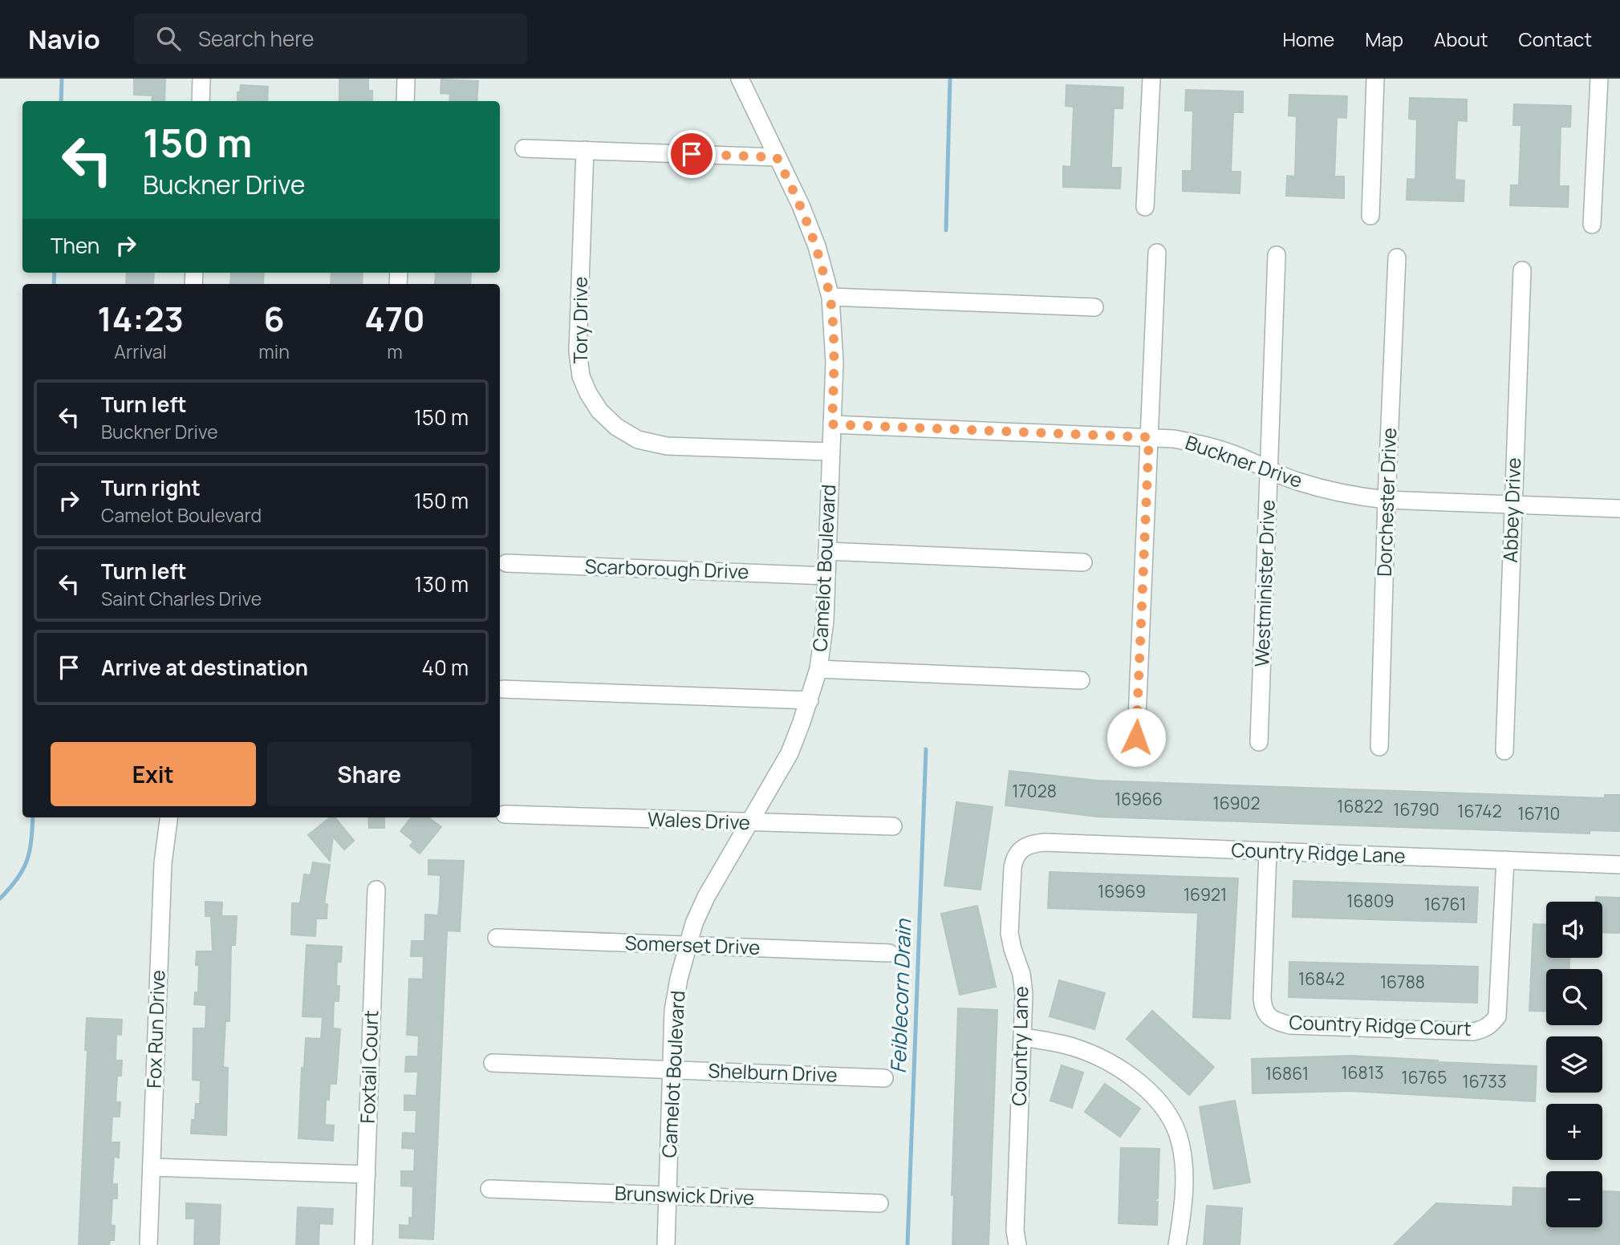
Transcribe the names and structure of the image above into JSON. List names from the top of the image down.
{
  "streets": {
    "street": [
      "Tory Drive",
      "Buckner Drive",
      "Dorchester Drive",
      "Abbey Drive",
      "Camelot Boulevard",
      "Scarborough Drive",
      "Westminister Drive",
      "Wales Drive",
      "Country Ridge Lane",
      "Somerset Drive",
      "Country Ridge Court",
      "Fox Run Drive",
      "Country Lane",
      "Foxtail Court",
      "Shelburn Drive",
      "Brunswick Drive"
    ]
  },
  "crossings": [
    ["Tory Drive", "Camelot Boulevard"],
    ["Buckner Drive", "Dorchester Drive"],
    ["Buckner Drive", "Abbey Drive"],
    ["Buckner Drive", "Camelot Boulevard"],
    ["Buckner Drive", "Westminister Drive"],
    ["Camelot Boulevard", "Scarborough Drive"],
    ["Camelot Boulevard", "Wales Drive"],
    ["Camelot Boulevard", "Somerset Drive"],
    ["Camelot Boulevard", "Shelburn Drive"],
    ["Camelot Boulevard", "Brunswick Drive"],
    ["Country Ridge Lane", "Country Ridge Court"],
    ["Country Ridge Lane", "Country Lane"]
  ],
  "water": ["Feiblecorn Drain"],
  "house_numbers": [
    "17028",
    "16966",
    "16902",
    "16822",
    "16790",
    "16742",
    "16710",
    "16969",
    "16921",
    "16809",
    "16761",
    "16842",
    "16788",
    "16813",
    "16861",
    "16765",
    "16733"
  ],
  "page": {
    "header": "Navio",
    "search": "Search here",
    "nav": [
      "Home",
      "Map",
      "About",
      "Contact"
    ],
    "turn": ["150 m", "Buckner Drive"],
    "then": "Then",
    "eta": [
      "14:23",
      "Arrival",
      "6",
      "min",
      "470",
      "m"
    ],
    "list": [
      {
        "name": "Turn left",
        "note": "Buckner Drive",
        "value": "150 m"
      },
      {
        "name": "Turn right",
        "note": "Camelot Boulevard",
        "value": "150 m"
      },
      {
        "name": "Turn left",
        "note": "Saint Charles Drive",
        "value": "130 m"
      },
      {
        "name": "Arrive at destination",
        "value": "40 m"
      }
    ],
    "buttons": ["Exit", "Share"],
    "map_buttons": ["+", "−"]
  }
}
